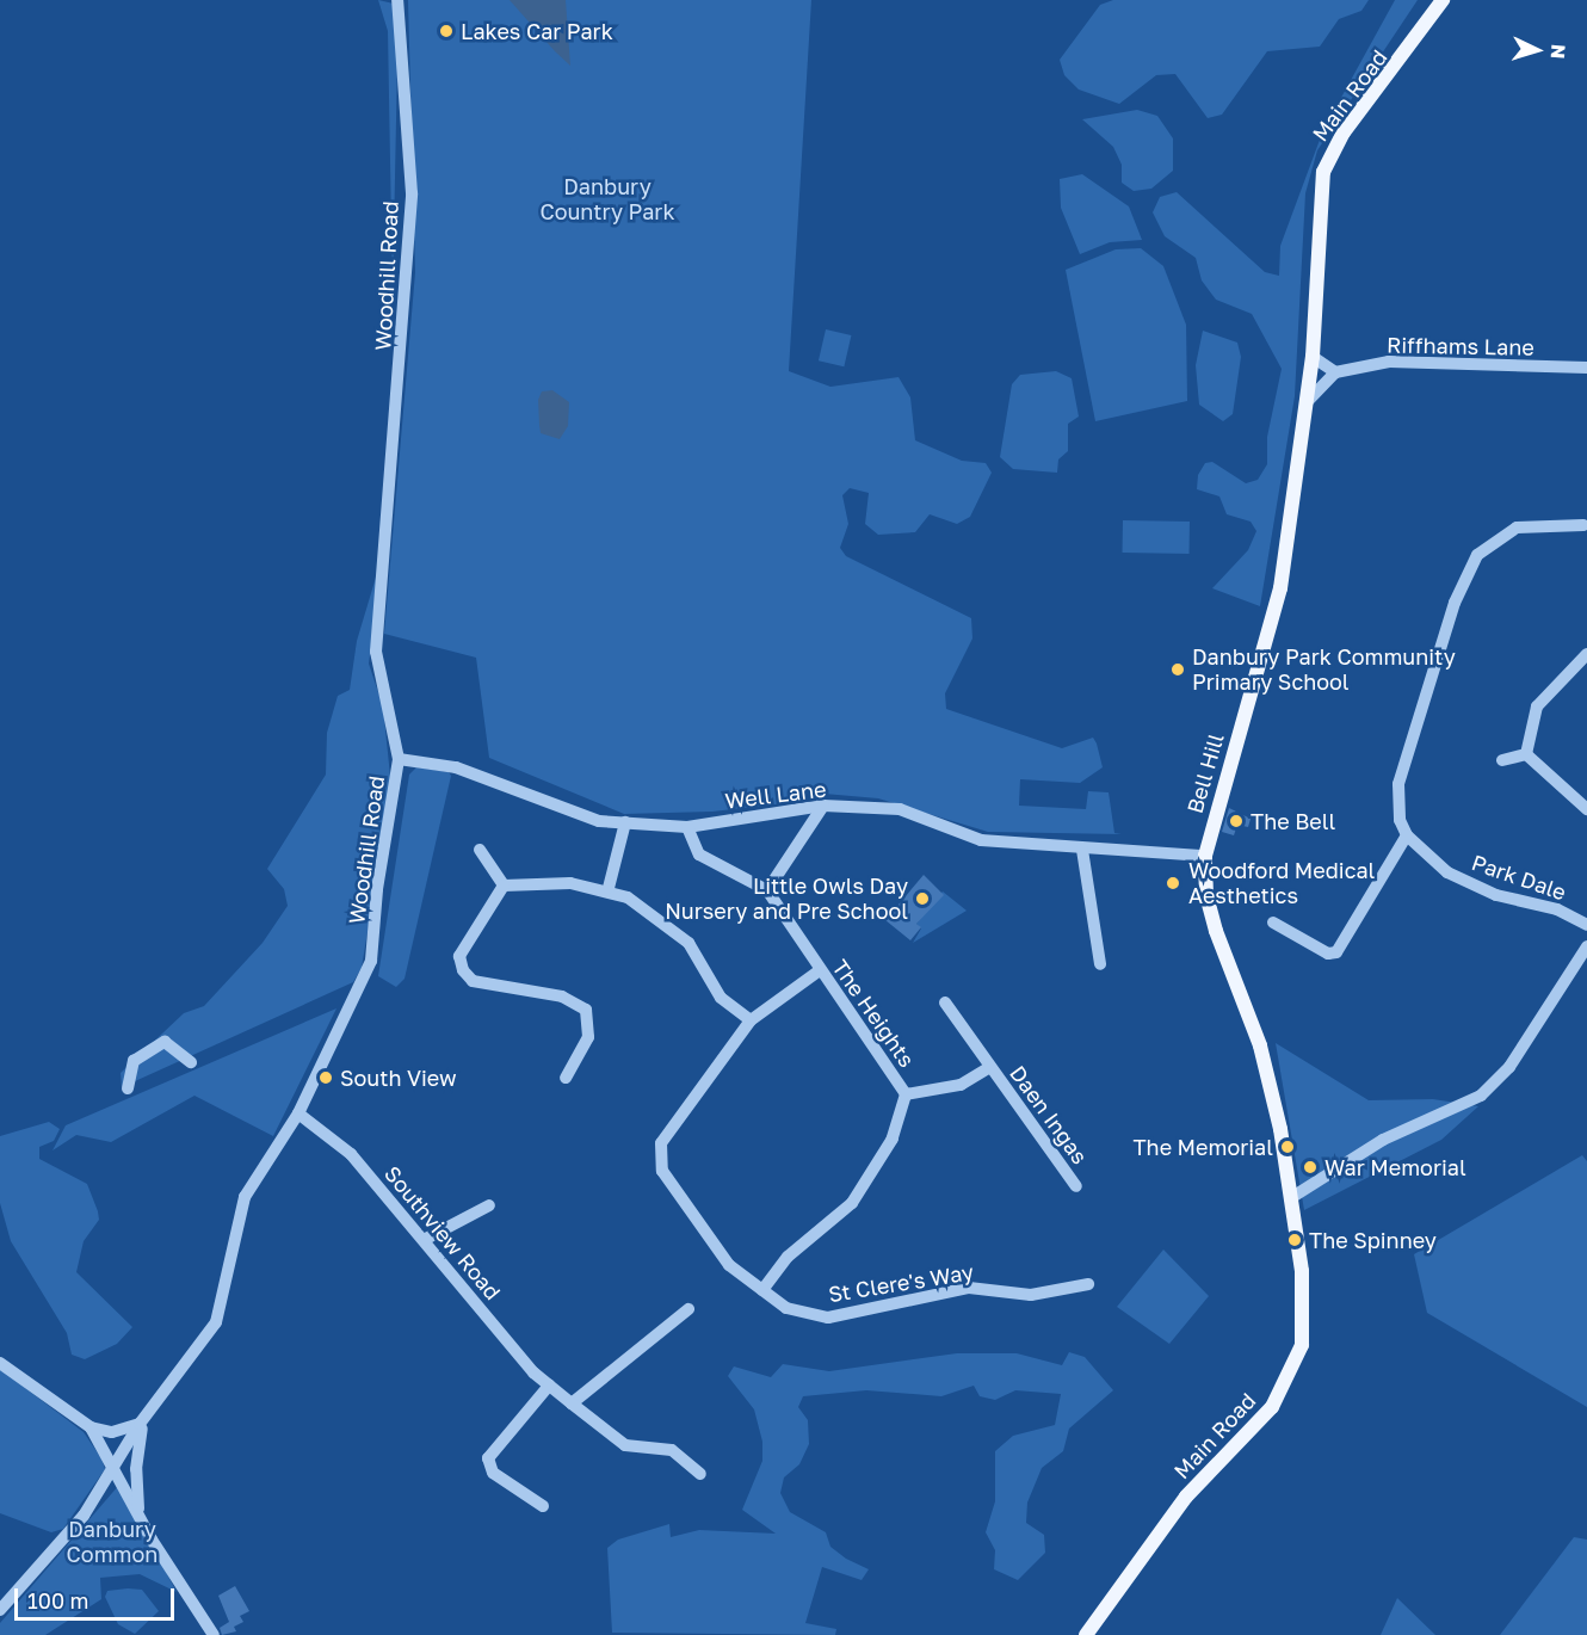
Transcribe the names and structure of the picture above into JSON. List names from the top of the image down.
{
  "streets": {
    "main road": ["Main Road", "Bell Hill"],
    "street": [
      "Woodhill Road",
      "Riffhams Lane",
      "Well Lane",
      "Park Dale",
      "The Heights",
      "Daen Ingas",
      "Southview Road",
      "St Clere's Way"
    ]
  },
  "crossings": [
    ["Main Road", "Bell Hill"],
    ["Woodhill Road", "Well Lane"],
    ["Woodhill Road", "Southview Road"],
    ["Bell Hill", "Well Lane"],
    ["Well Lane", "The Heights"],
    ["The Heights", "Daen Ingas"],
    ["The Heights", "St Clere's Way"]
  ],
  "parks": ["Danbury Country Park", "Danbury Common"],
  "places": [
    "Lakes Car Park",
    "Danbury Park Community Primary School",
    "The Bell",
    "Woodford Medical Aesthetics",
    "Little Owls Day Nursery and Pre School",
    "South View",
    "The Memorial",
    "War Memorial",
    "The Spinney"
  ],
  "scale_bar": "100 m",
  "north": "right"
}
